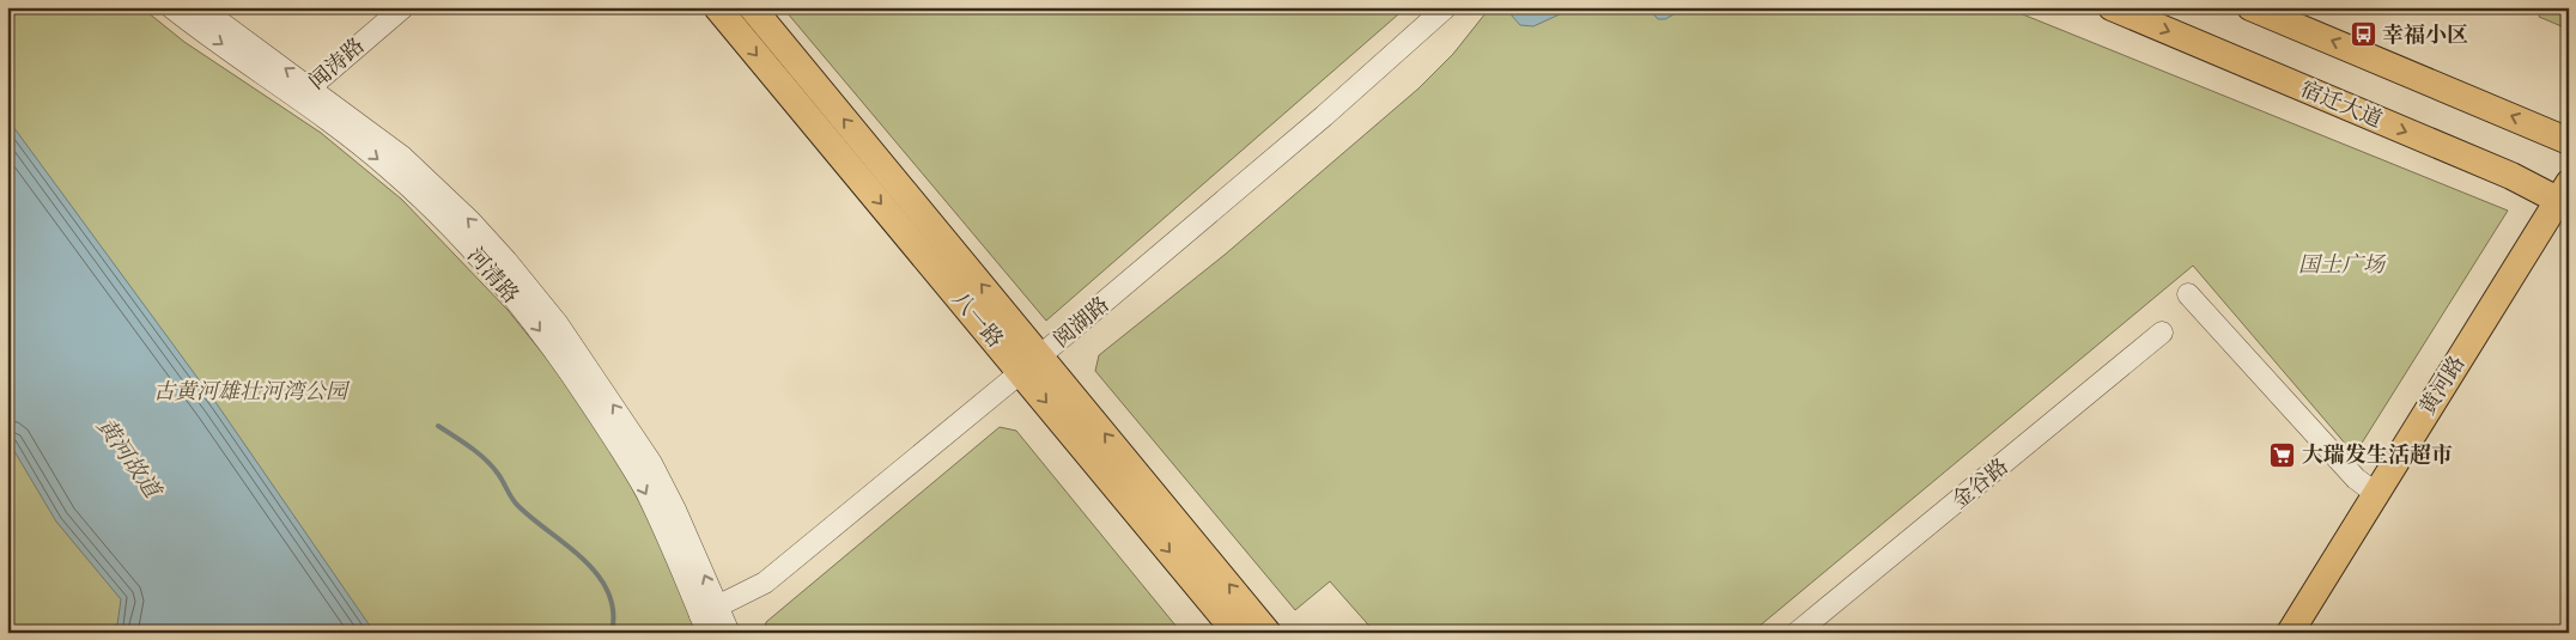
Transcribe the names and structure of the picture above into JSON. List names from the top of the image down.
{
  "streets": {
    "main road": ["宿迁大道", "八一路", "黄河路"],
    "street": [
      "闻涛路",
      "河清路",
      "阅湖路",
      "金谷路"
    ]
  },
  "crossings": [
    ["闻涛路", "河清路"],
    ["宿迁大道", "黄河路"],
    ["河清路", "阅湖路"],
    ["八一路", "阅湖路"]
  ],
  "water": ["黄河故道"],
  "parks": ["国土广场", "古黄河雄壮河湾公园"],
  "places": {
    "bus stop": ["幸福小区"],
    "supermarket": ["大瑞发生活超市"]
  }
}
